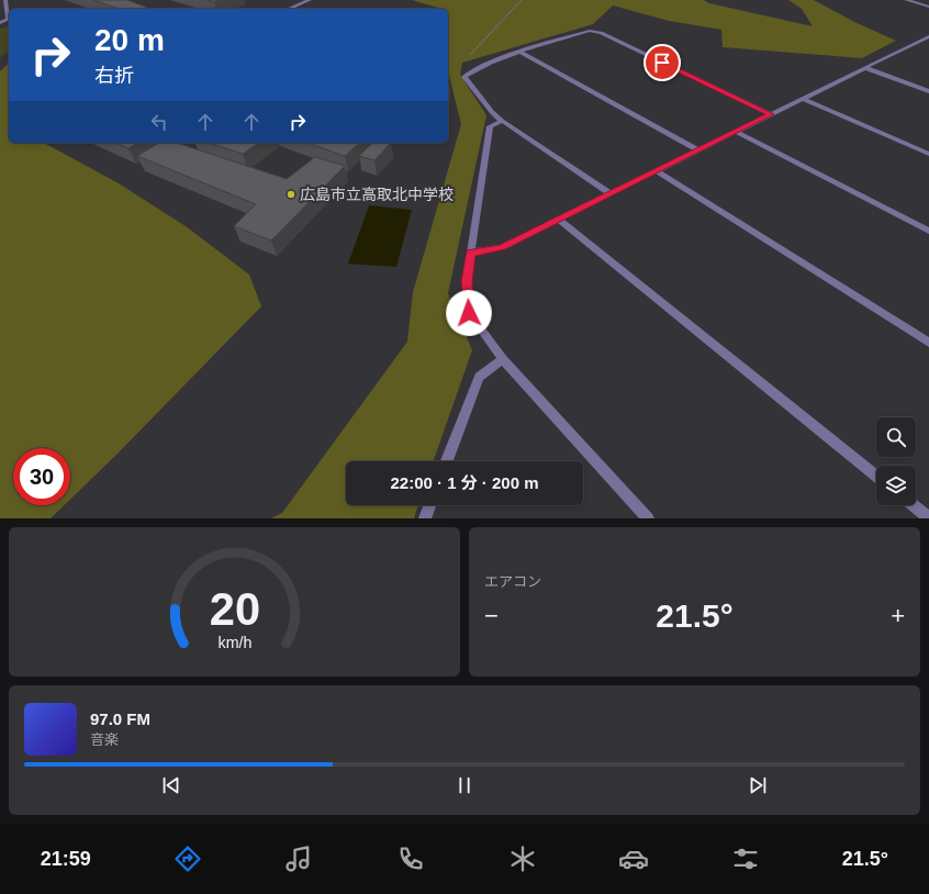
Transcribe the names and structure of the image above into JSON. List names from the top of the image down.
{
  "places": ["広島市立高取北中学校"],
  "page": {
    "turn": ["20 m", "右折"],
    "limit": "30",
    "trip": "22:00 · 1 分 · 200 m",
    "tile": "エアコン",
    "heat": ["−", "21.5°", "+"],
    "song": ["97.0 FM", "音楽"],
    "tabs": ["21:59", "21.5°"],
    "gauge": ["20", "km/h"]
  }
}
